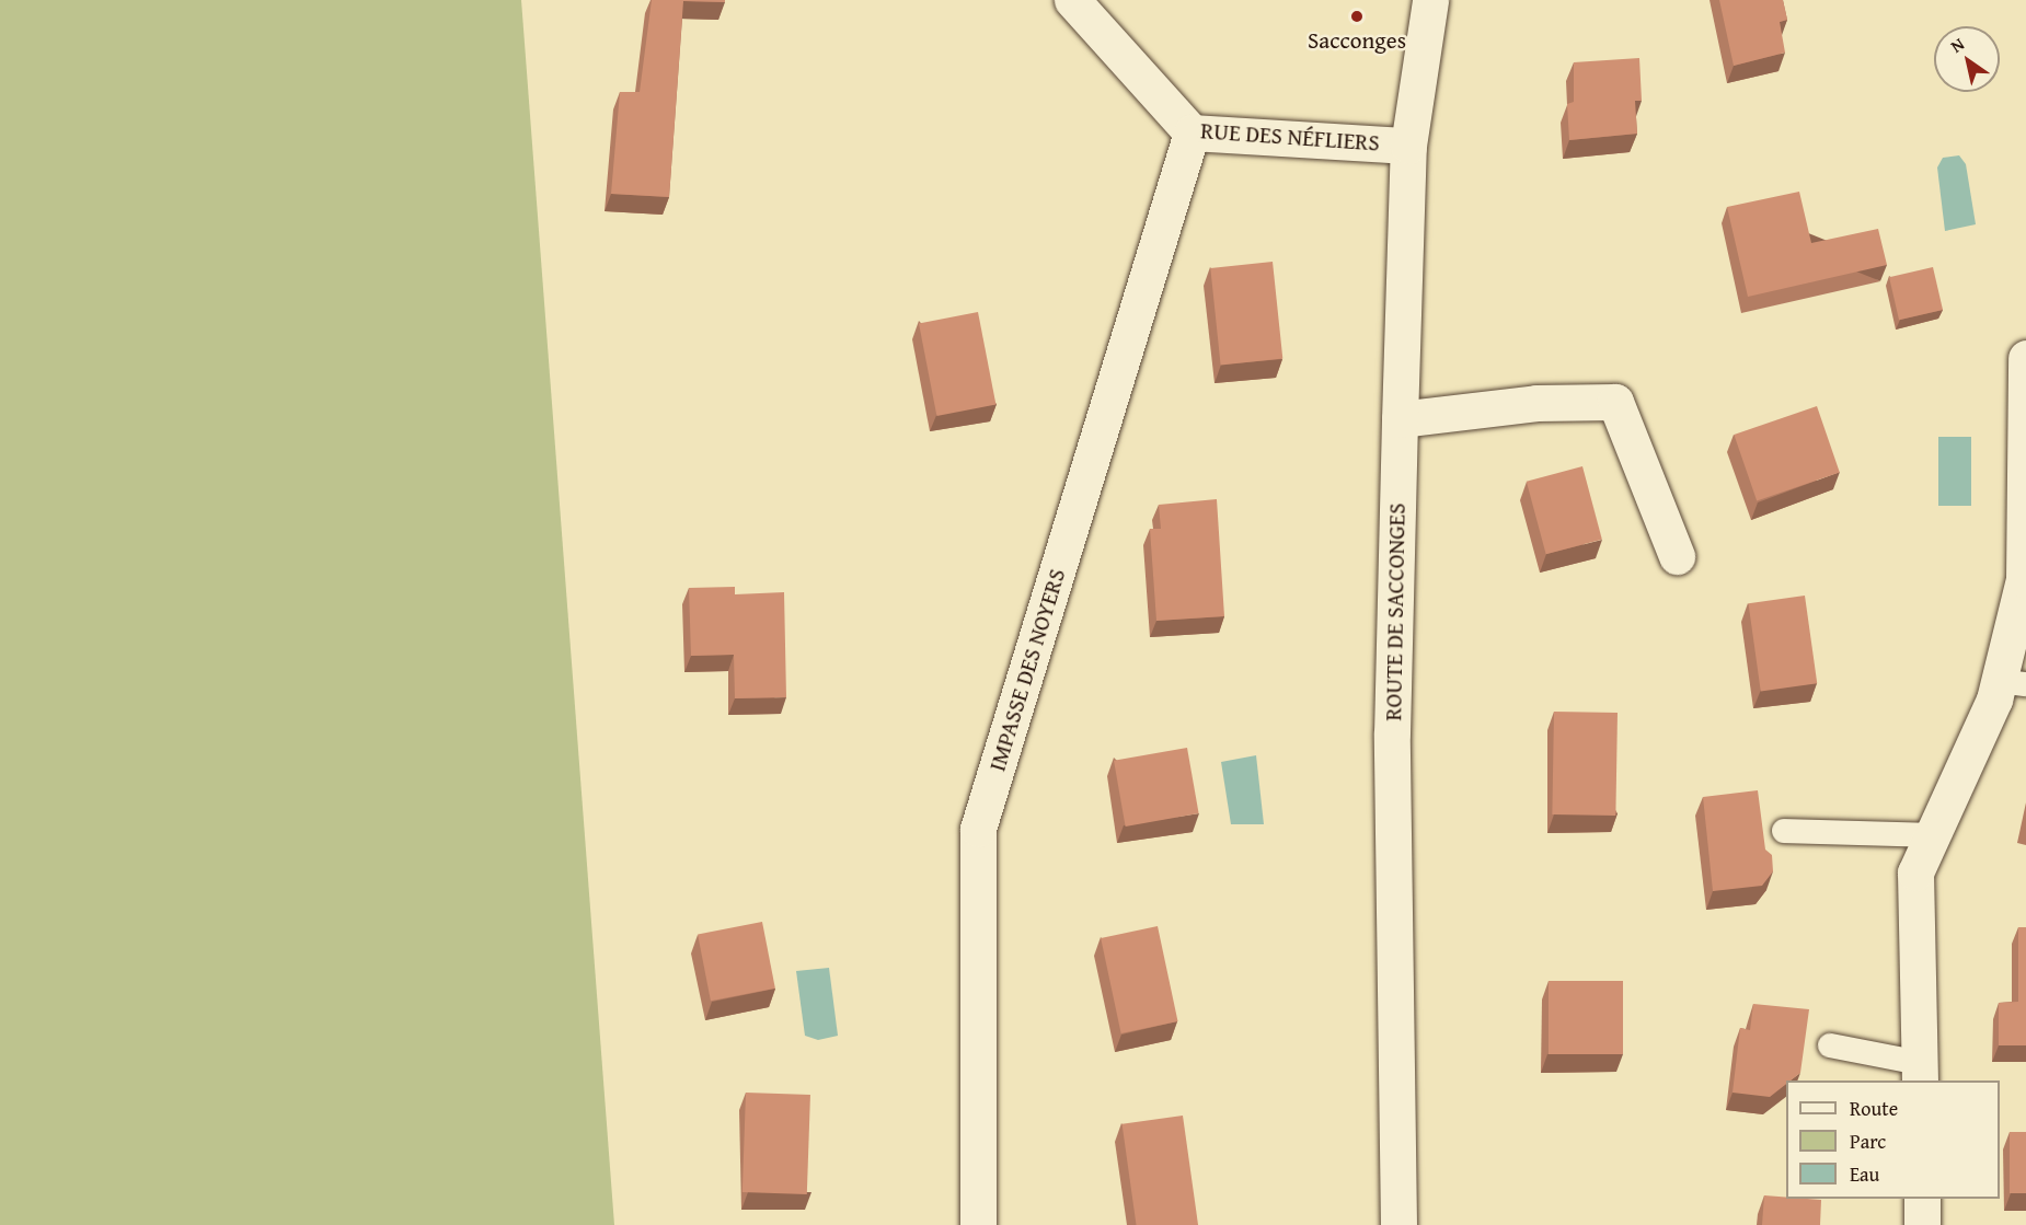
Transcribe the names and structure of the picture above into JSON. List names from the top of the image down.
{
  "streets": {
    "street": ["RUE DES NÉFLIERS", "ROUTE DE SACCONGES", "IMPASSE DES NOYERS"]
  },
  "crossings": [
    ["RUE DES NÉFLIERS", "ROUTE DE SACCONGES"],
    ["RUE DES NÉFLIERS", "IMPASSE DES NOYERS"]
  ],
  "places": ["Sacconges"],
  "legend": ["Route", "Parc", "Eau"],
  "north": "top left"
}
